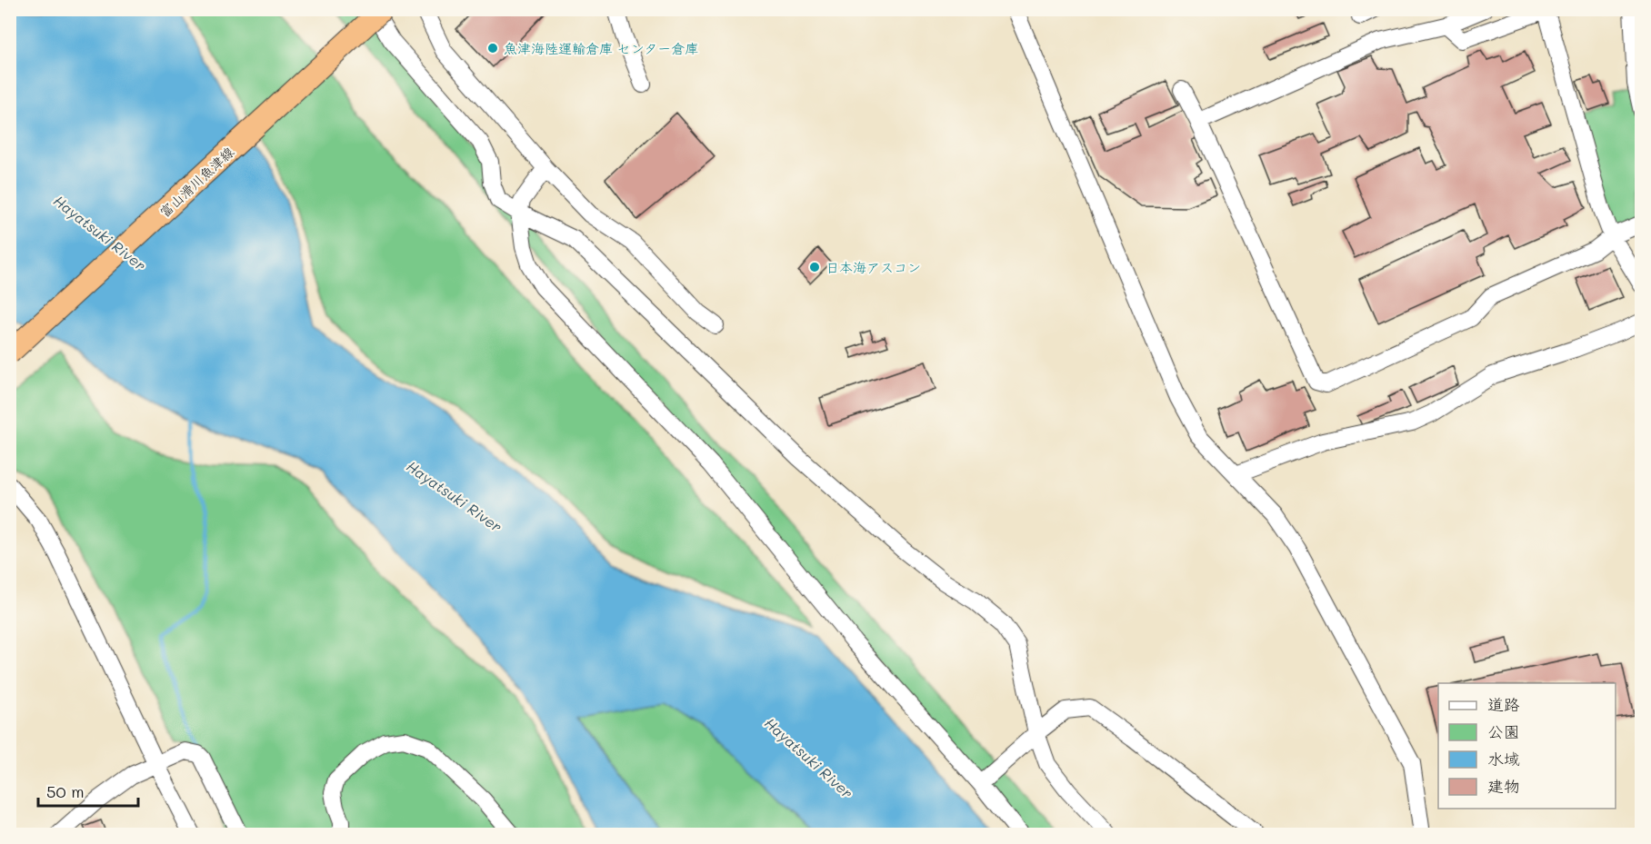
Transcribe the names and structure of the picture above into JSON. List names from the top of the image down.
{
  "streets": {
    "main road": ["富山滑川魚津線"]
  },
  "water": ["Hayatsuki River"],
  "places": ["魚津海陸運輸倉庫 センター倉庫", "日本海アスコン"],
  "legend": [
    "道路",
    "公園",
    "水域",
    "建物"
  ],
  "scale_bar": "50 m"
}
